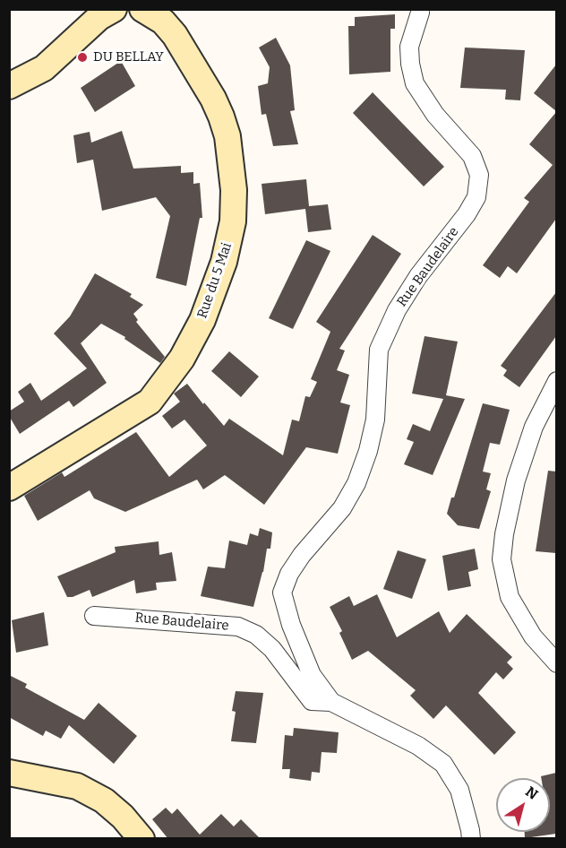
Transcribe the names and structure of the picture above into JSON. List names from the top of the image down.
{
  "streets": {
    "main road": ["Rue du 5 Mai"],
    "street": ["Rue Baudelaire"]
  },
  "places": ["DU BELLAY"],
  "north": "top right"
}
